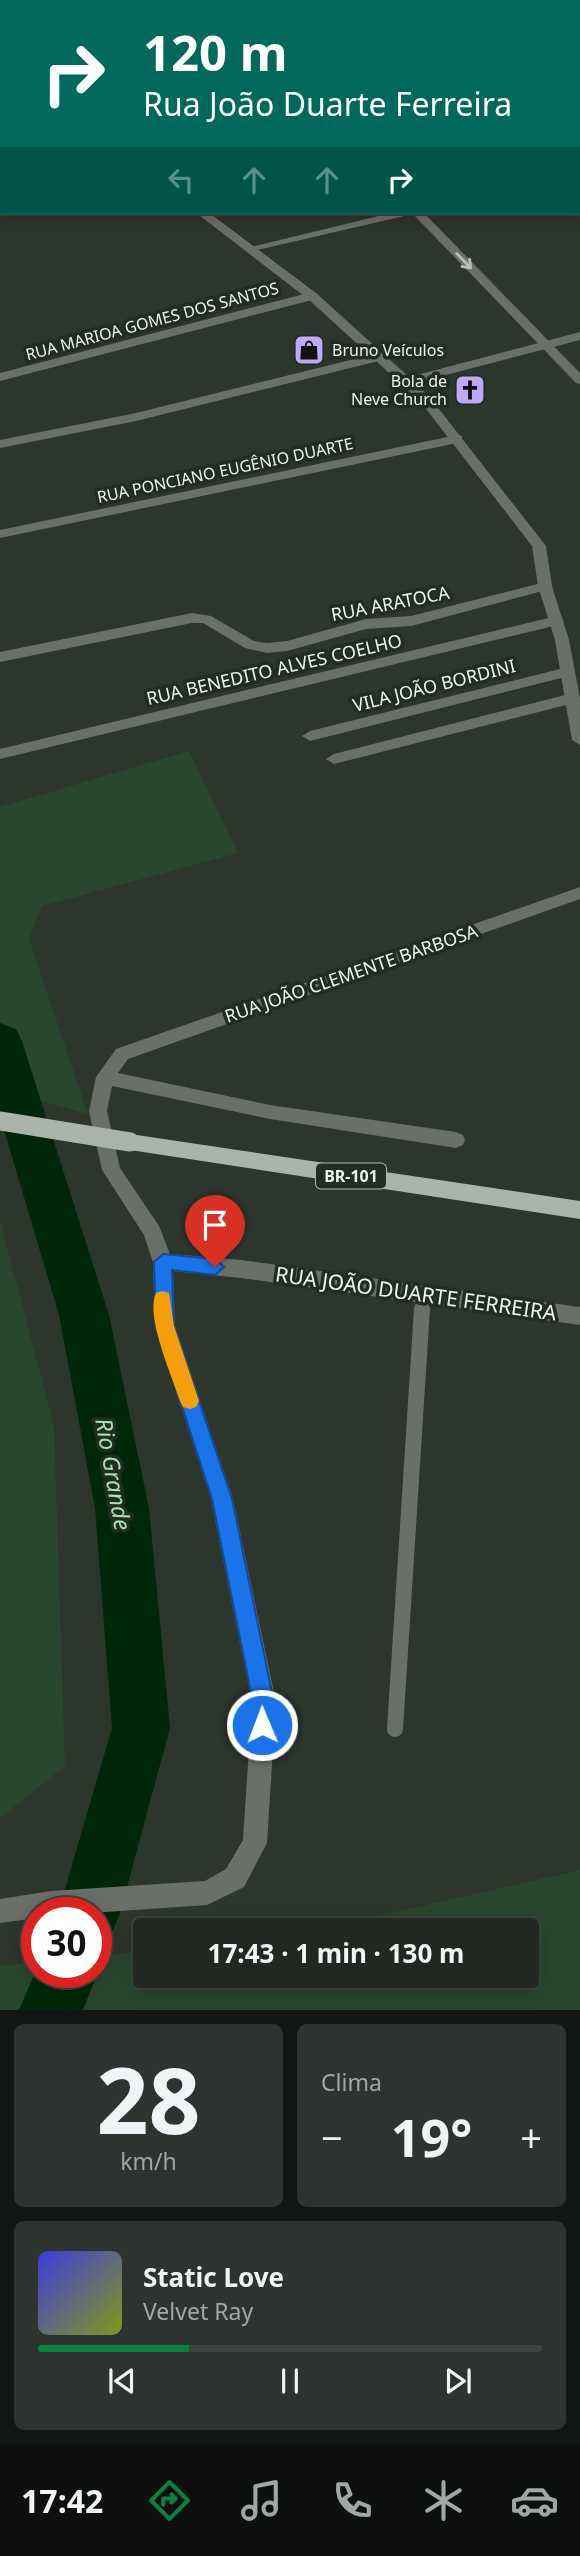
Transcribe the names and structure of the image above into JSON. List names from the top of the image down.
{
  "streets": {
    "highway": ["BR-101"],
    "street": [
      "RUA MARIOA GOMES DOS SANTOS",
      "RUA PONCIANO EUGÊNIO DUARTE",
      "RUA ARATOCA",
      "RUA BENEDITO ALVES COELHO",
      "VILA JOÃO BORDINI",
      "RUA JOÃO CLEMENTE BARBOSA",
      "RUA JOÃO DUARTE FERREIRA"
    ]
  },
  "water": ["Rio Grande"],
  "places": {
    "shop": ["Bruno Veículos"],
    "church": ["Bola de Neve Church"]
  },
  "page": {
    "turn": ["120 m", "Rua João Duarte Ferreira"],
    "limit": "30",
    "trip": "17:43 · 1 min · 130 m",
    "tile": [
      ["28", "km/h"],
      "Clima"
    ],
    "heat": ["−", "19°", "+"],
    "song": ["Static Love", "Velvet Ray"],
    "tabs": "17:42"
  }
}
